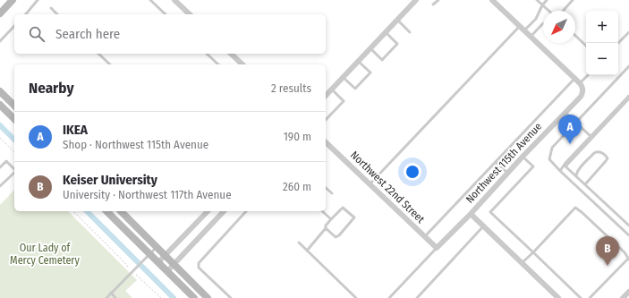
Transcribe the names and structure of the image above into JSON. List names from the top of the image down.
{
  "streets": {
    "street": ["Northwest 115th Avenue", "Northwest 22nd Street"]
  },
  "crossings": [
    ["Northwest 115th Avenue", "Northwest 22nd Street"]
  ],
  "parks": ["Our Lady of Mercy Cemetery"],
  "north": "bottom left",
  "page": {
    "map_buttons": ["+", "−"],
    "search": "Search here",
    "heading": ["Nearby", "2 results"],
    "list": [
      {
        "mark": "A",
        "name": "IKEA",
        "note": "Shop · Northwest 115th Avenue",
        "value": "190 m"
      },
      {
        "mark": "B",
        "name": "Keiser University",
        "note": "University · Northwest 117th Avenue",
        "value": "260 m"
      }
    ],
    "pins": ["A", "B"]
  }
}
